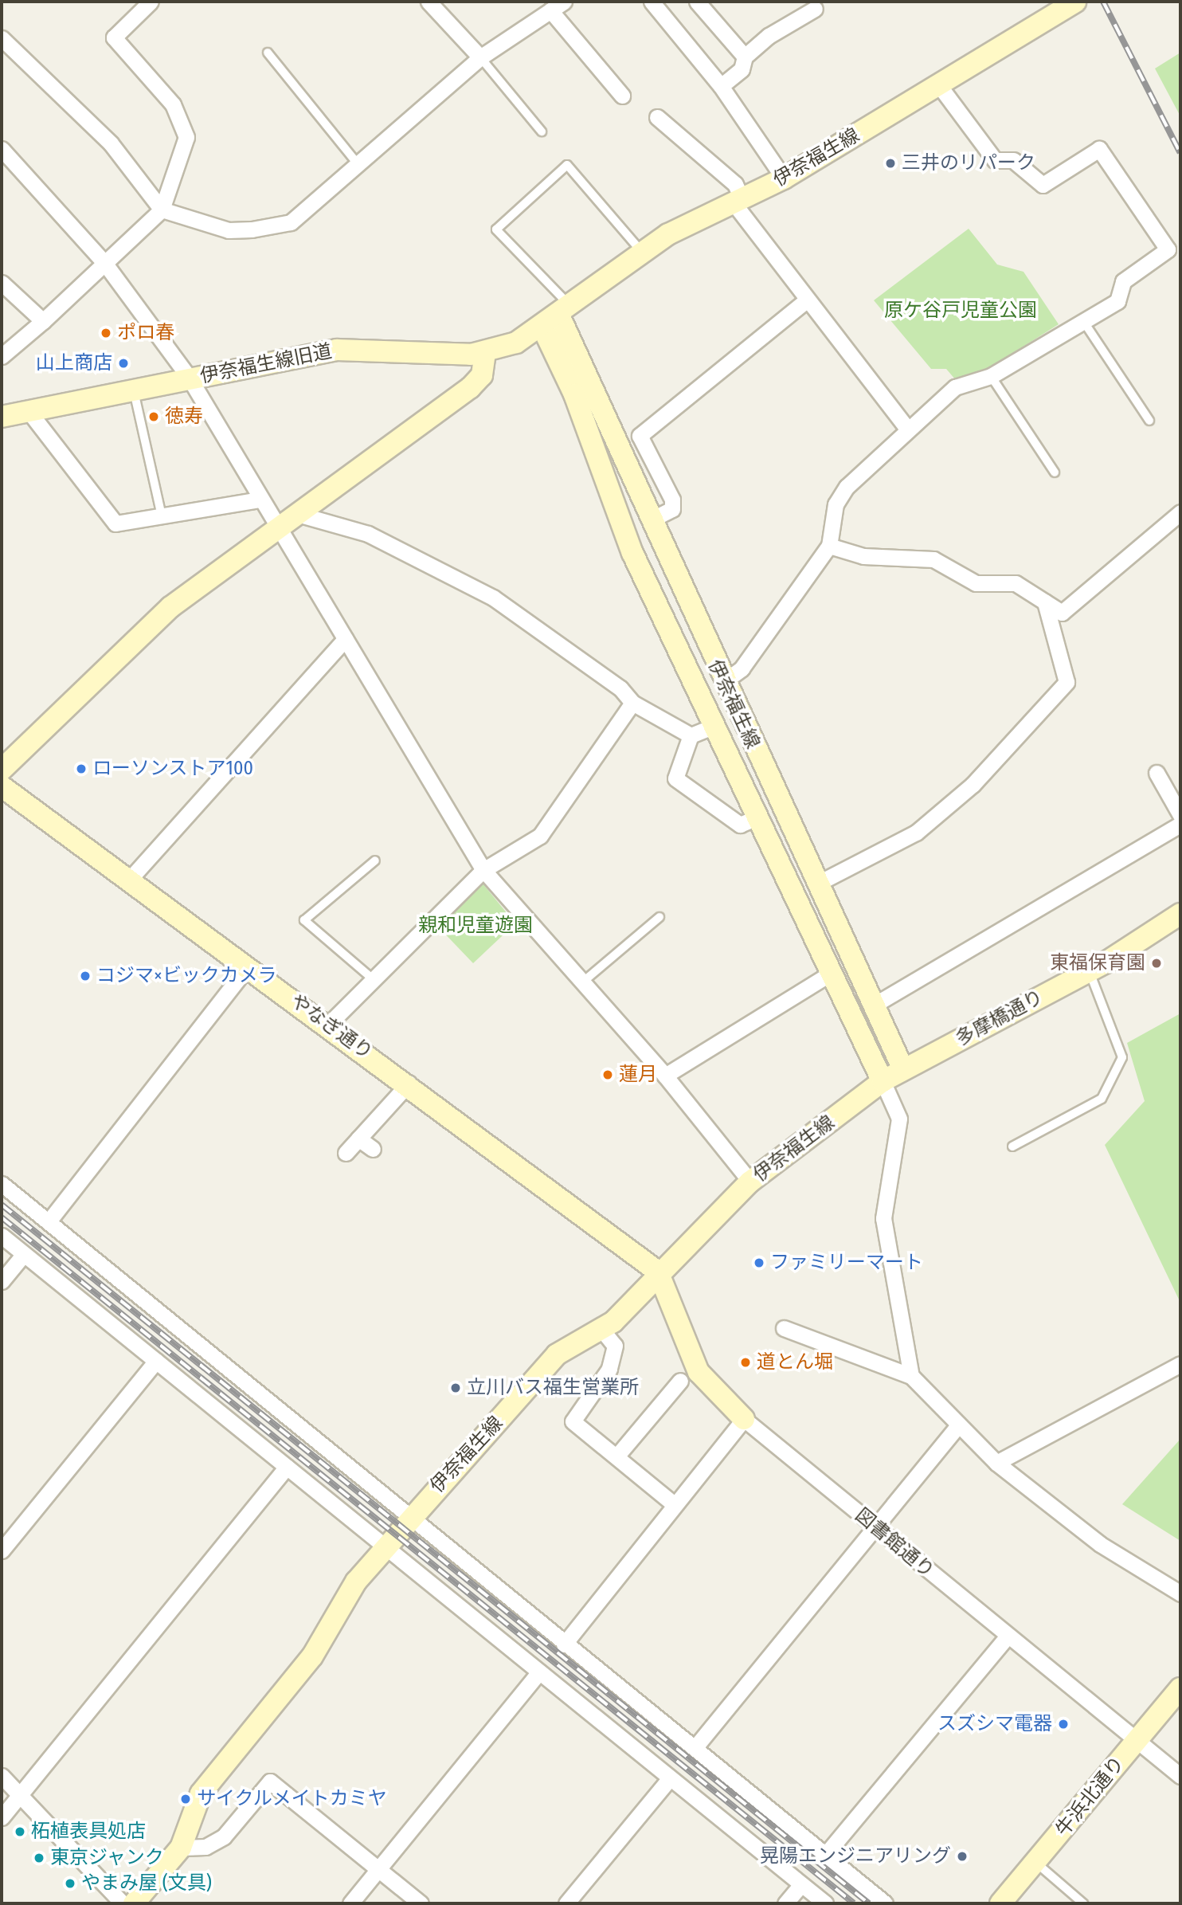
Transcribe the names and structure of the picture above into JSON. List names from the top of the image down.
{
  "streets": {
    "main road": [
      "伊奈福生線",
      "伊奈福生線旧道",
      "多摩橋通り",
      "やなぎ通り",
      "図書館通り",
      "牛浜北通り"
    ]
  },
  "crossings": [
    ["伊奈福生線", "伊奈福生線旧道"],
    ["伊奈福生線", "多摩橋通り"],
    ["伊奈福生線", "やなぎ通り"],
    ["伊奈福生線", "図書館通り"],
    ["やなぎ通り", "図書館通り"],
    ["図書館通り", "牛浜北通り"]
  ],
  "parks": ["原ケ谷戸児童公園", "親和児童遊園"],
  "places": [
    "三井のリパーク",
    "ポロ春",
    "山上商店",
    "徳寿",
    "ローソンストア100",
    "東福保育園",
    "コジマ×ビックカメラ",
    "蓮月",
    "ファミリーマート",
    "道とん堀",
    "立川バス福生営業所",
    "スズシマ電器",
    "サイクルメイトカミヤ",
    "柘植表具処店",
    "晃陽エンジニアリング",
    "東京ジャンク",
    "やまみ屋 (文具)"
  ]
}
